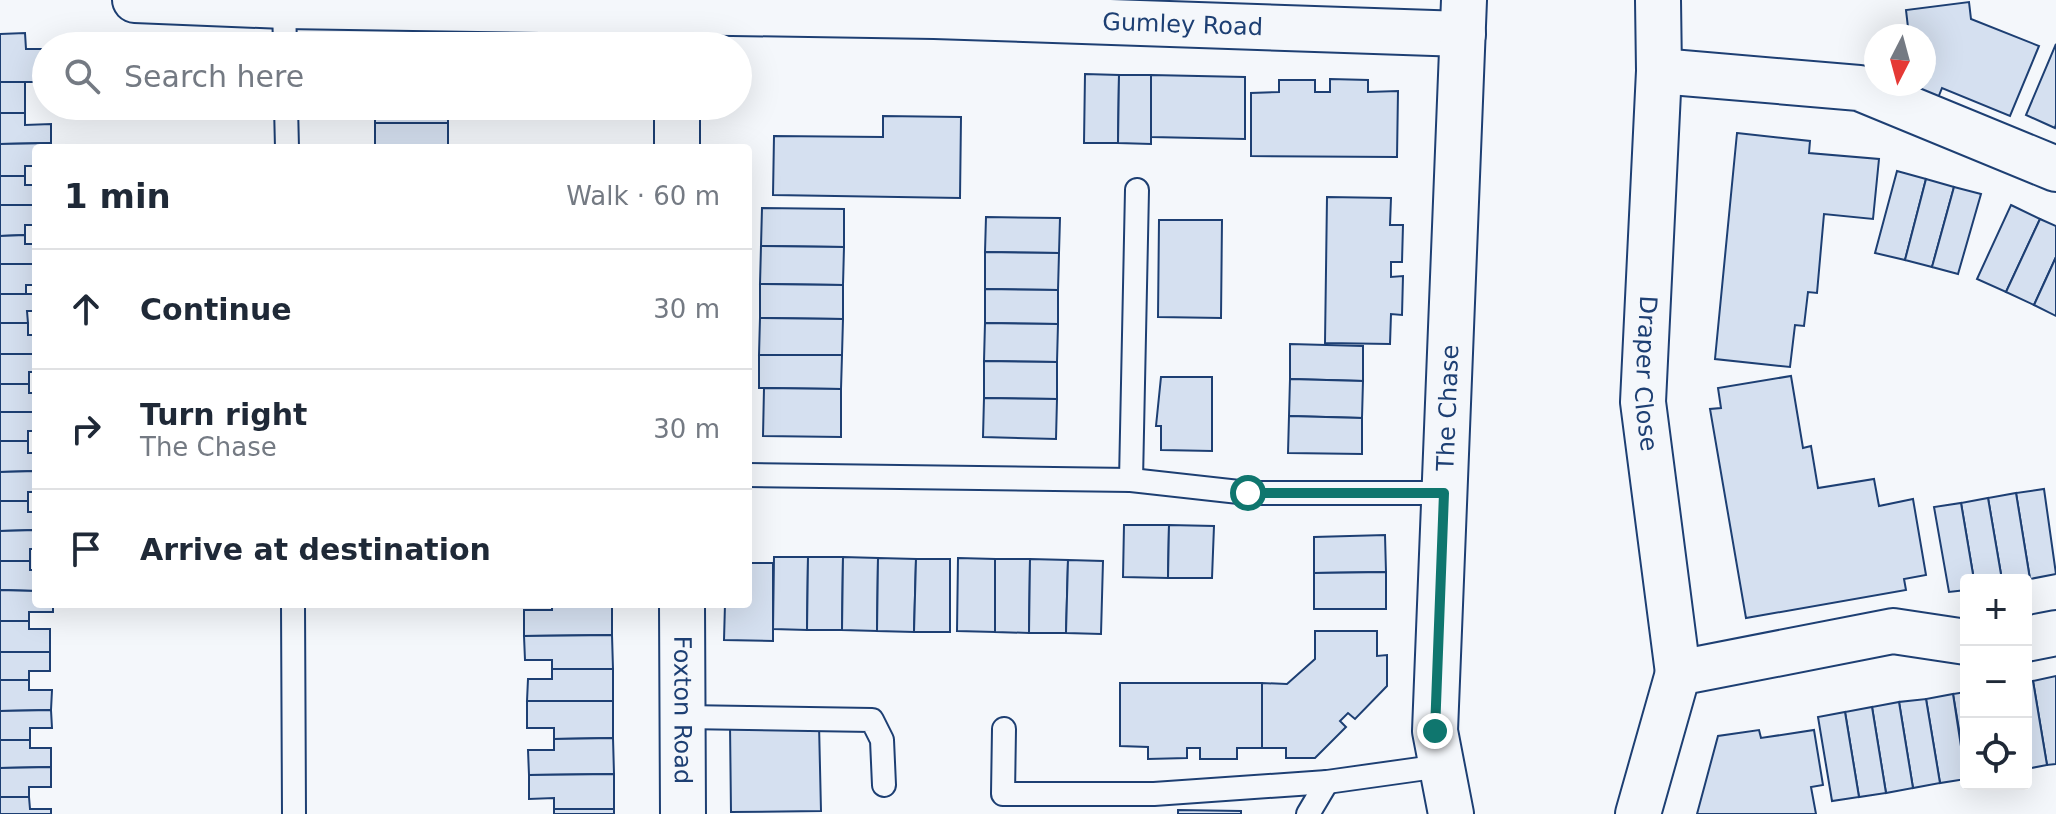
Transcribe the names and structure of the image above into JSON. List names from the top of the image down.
{
  "streets": {
    "street": [
      "Gumley Road",
      "Draper Close",
      "The Chase",
      "Foxton Road"
    ]
  },
  "crossings": [
    ["Gumley Road", "The Chase"]
  ],
  "north": "bottom",
  "page": {
    "search": "Search here",
    "heading": ["1 min", "Walk · 60 m"],
    "list": [
      ["Continue", "30 m"],
      ["Turn right", "The Chase", "30 m"],
      "Arrive at destination"
    ],
    "map_buttons": ["+", "−"]
  }
}
